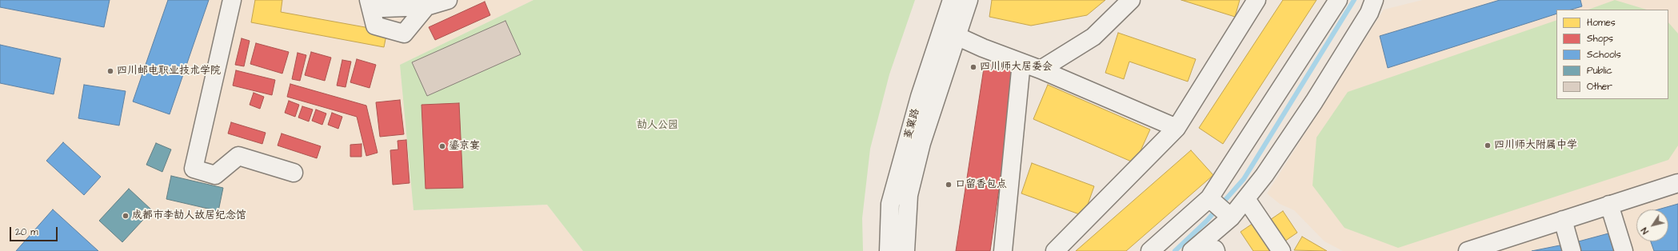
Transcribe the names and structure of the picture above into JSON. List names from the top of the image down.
{
  "streets": {
    "street": ["菱窠路"]
  },
  "parks": ["劼人公园"],
  "places": [
    "四川师大居委会",
    "四川邮电职业技术学院",
    "四川师大附属中学",
    "鎏京宴",
    "口留香包点",
    "成都市李劼人故居纪念馆"
  ],
  "legend": [
    "Homes",
    "Shops",
    "Schools",
    "Public",
    "Other"
  ],
  "scale_bar": "20 m",
  "north": "bottom left"
}
